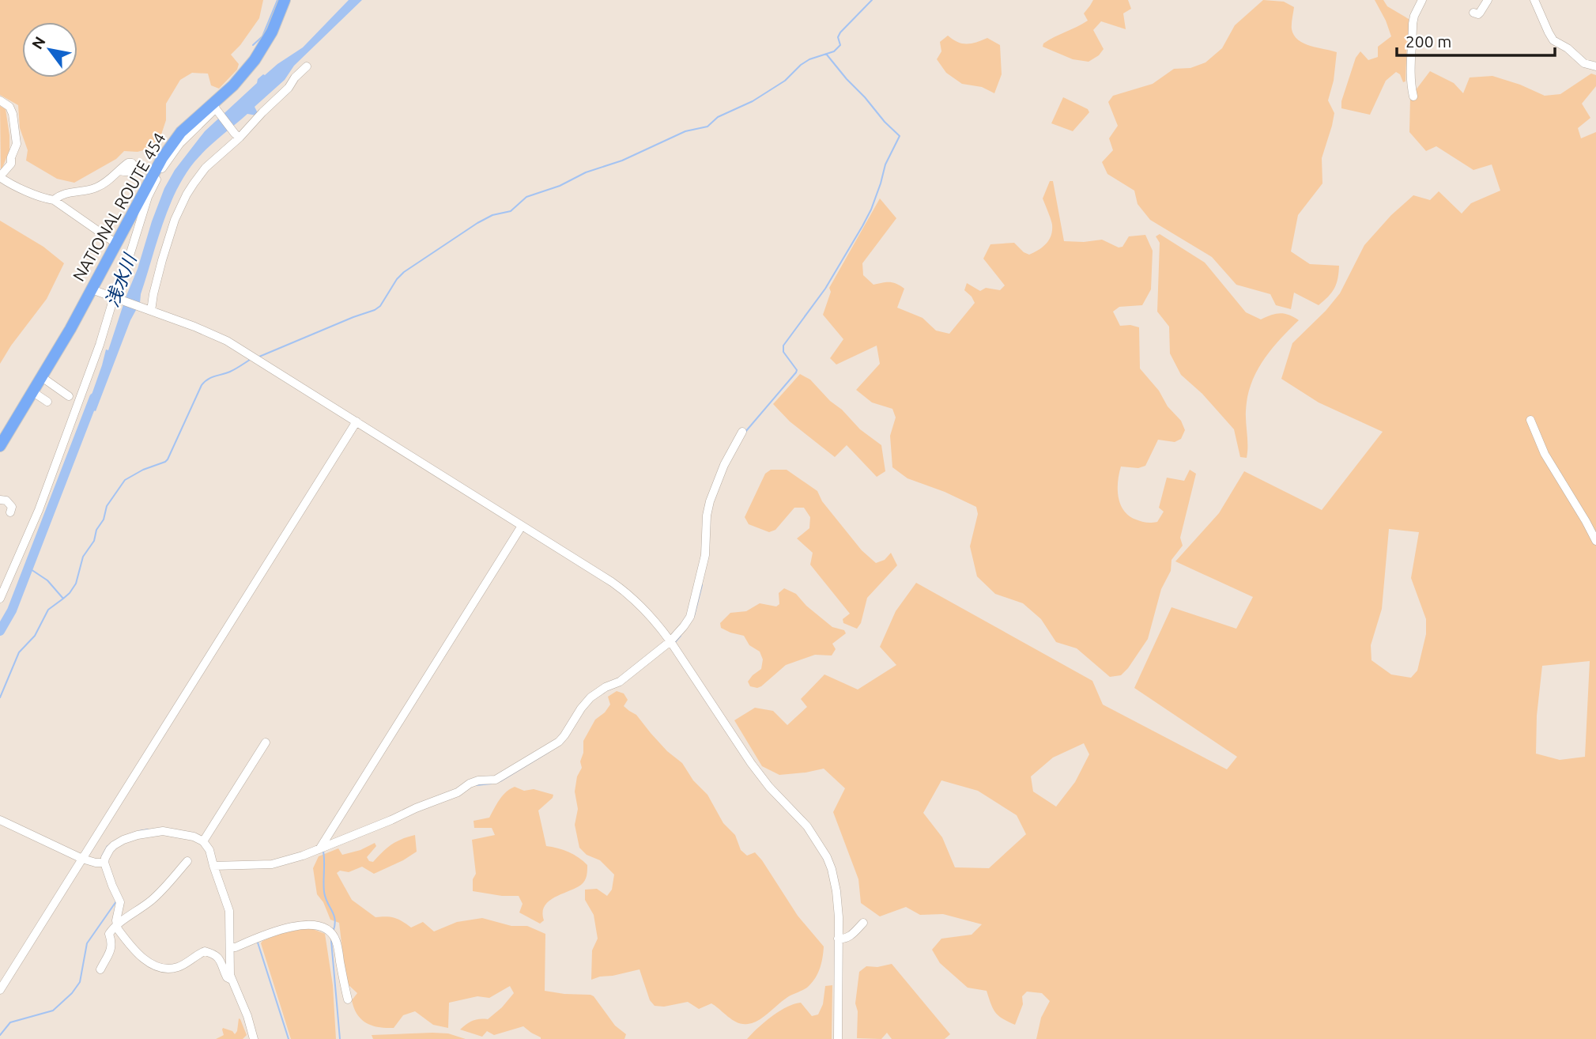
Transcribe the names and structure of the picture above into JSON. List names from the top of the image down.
{
  "streets": {
    "highway": ["NATIONAL ROUTE 454"]
  },
  "water": ["浅水川"],
  "scale_bar": "200 m",
  "north": "top left"
}
